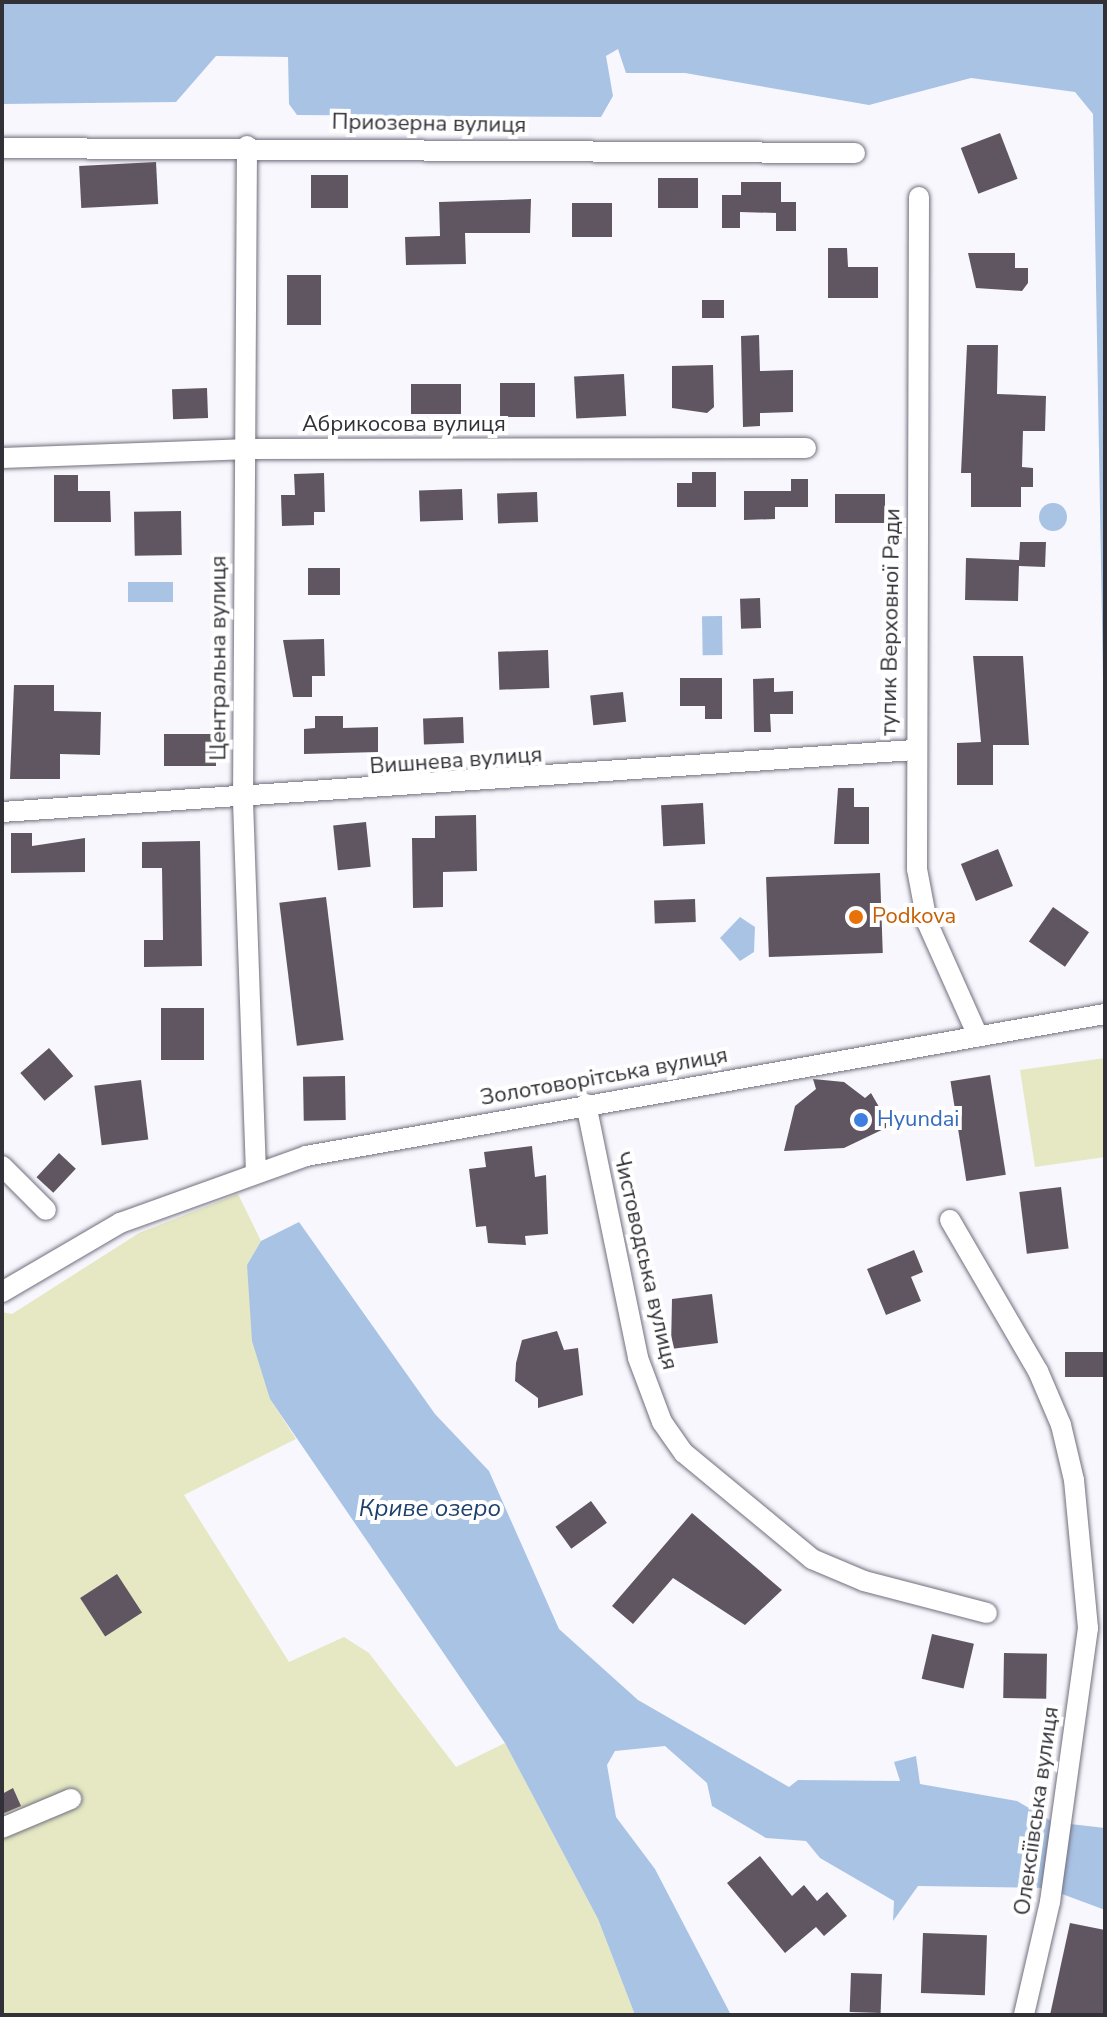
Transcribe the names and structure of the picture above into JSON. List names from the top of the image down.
{
  "streets": {
    "street": [
      "Приозерна вулиця",
      "Абрикосова вулиця",
      "тупик Верховної Ради",
      "Центральна вулиця",
      "Вишнева вулиця",
      "Золотоворітська вулиця",
      "Чистоводська вулиця",
      "Олексіївська вулиця"
    ]
  },
  "crossings": [
    ["Приозерна вулиця", "Центральна вулиця"],
    ["Абрикосова вулиця", "Центральна вулиця"],
    ["тупик Верховної Ради", "Вишнева вулиця"],
    ["тупик Верховної Ради", "Золотоворітська вулиця"],
    ["Центральна вулиця", "Вишнева вулиця"],
    ["Центральна вулиця", "Золотоворітська вулиця"],
    ["Золотоворітська вулиця", "Чистоводська вулиця"]
  ],
  "water": ["Криве озеро"],
  "places": ["Podkova", "Hyundai"]
}
